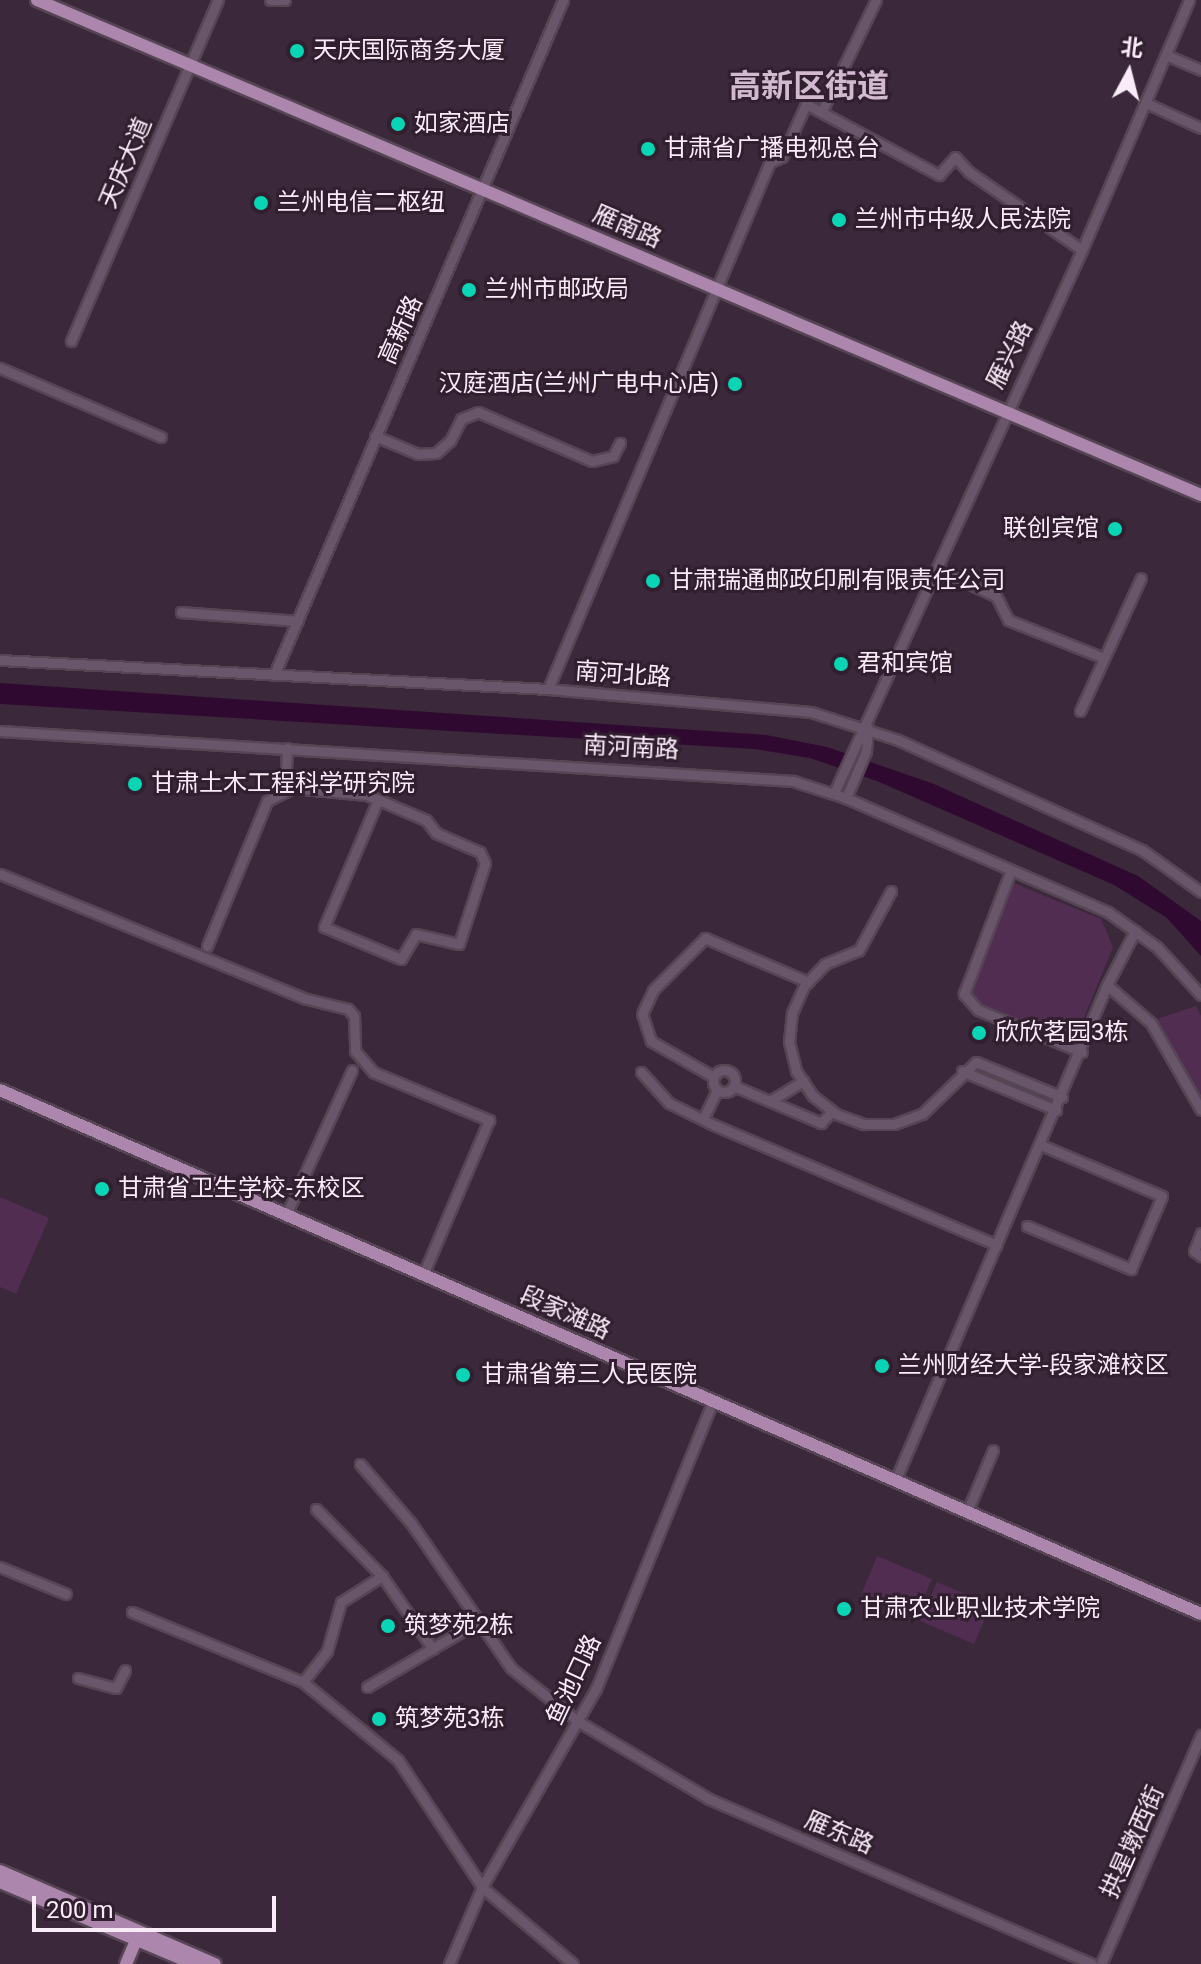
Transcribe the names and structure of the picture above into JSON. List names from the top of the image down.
{
  "streets": {
    "main road": ["雁南路", "段家滩路"],
    "street": [
      "天庆大道",
      "高新路",
      "雁兴路",
      "南河北路",
      "南河南路",
      "鱼池口路",
      "雁东路",
      "拱星墩西街"
    ]
  },
  "crossings": [
    ["天庆大道", "雁南路"],
    ["雁南路", "高新路"],
    ["雁南路", "雁兴路"],
    ["高新路", "南河北路"],
    ["雁兴路", "南河北路"],
    ["段家滩路", "鱼池口路"],
    ["鱼池口路", "雁东路"]
  ],
  "districts": ["高新区街道"],
  "places": [
    "天庆国际商务大厦",
    "如家酒店",
    "甘肃省广播电视总台",
    "兰州电信二枢纽",
    "兰州市中级人民法院",
    "兰州市邮政局",
    "汉庭酒店(兰州广电中心店)",
    "联创宾馆",
    "甘肃瑞通邮政印刷有限责任公司",
    "君和宾馆",
    "甘肃土木工程科学研究院",
    "欣欣茗园3栋",
    "甘肃省卫生学校-东校区",
    "兰州财经大学-段家滩校区",
    "甘肃省第三人民医院",
    "甘肃农业职业技术学院",
    "筑梦苑2栋",
    "筑梦苑3栋"
  ],
  "scale_bar": "200 m",
  "north": "top"
}
